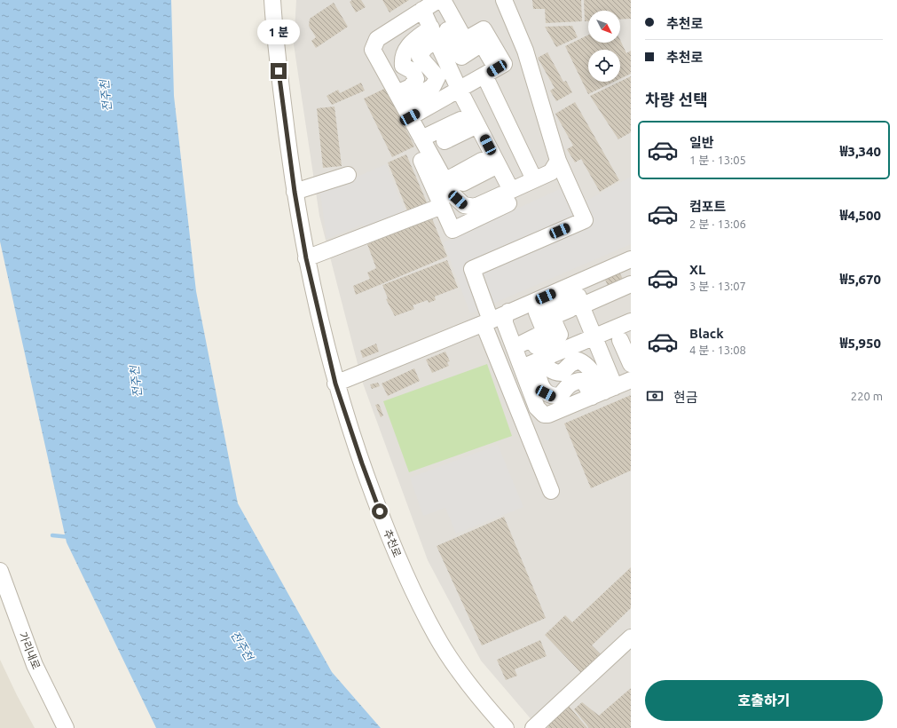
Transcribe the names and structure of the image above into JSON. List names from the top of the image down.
{
  "streets": {
    "street": ["추천로", "가리내로"]
  },
  "water": ["전주천"],
  "north": "bottom right",
  "page": {
    "banner": ["추천로", "추천로"],
    "bubble": "1 분",
    "heading": "차량 선택",
    "list": [
      {
        "name": "일반",
        "note": "1 분 · 13:05",
        "value": "₩3,340"
      },
      {
        "name": "컴포트",
        "note": "2 분 · 13:06",
        "value": "₩4,500"
      },
      {
        "name": "XL",
        "note": "3 분 · 13:07",
        "value": "₩5,670"
      },
      {
        "name": "Black",
        "note": "4 분 · 13:08",
        "value": "₩5,950"
      }
    ],
    "pay": ["현금", "220 m"],
    "buttons": "호출하기"
  }
}
